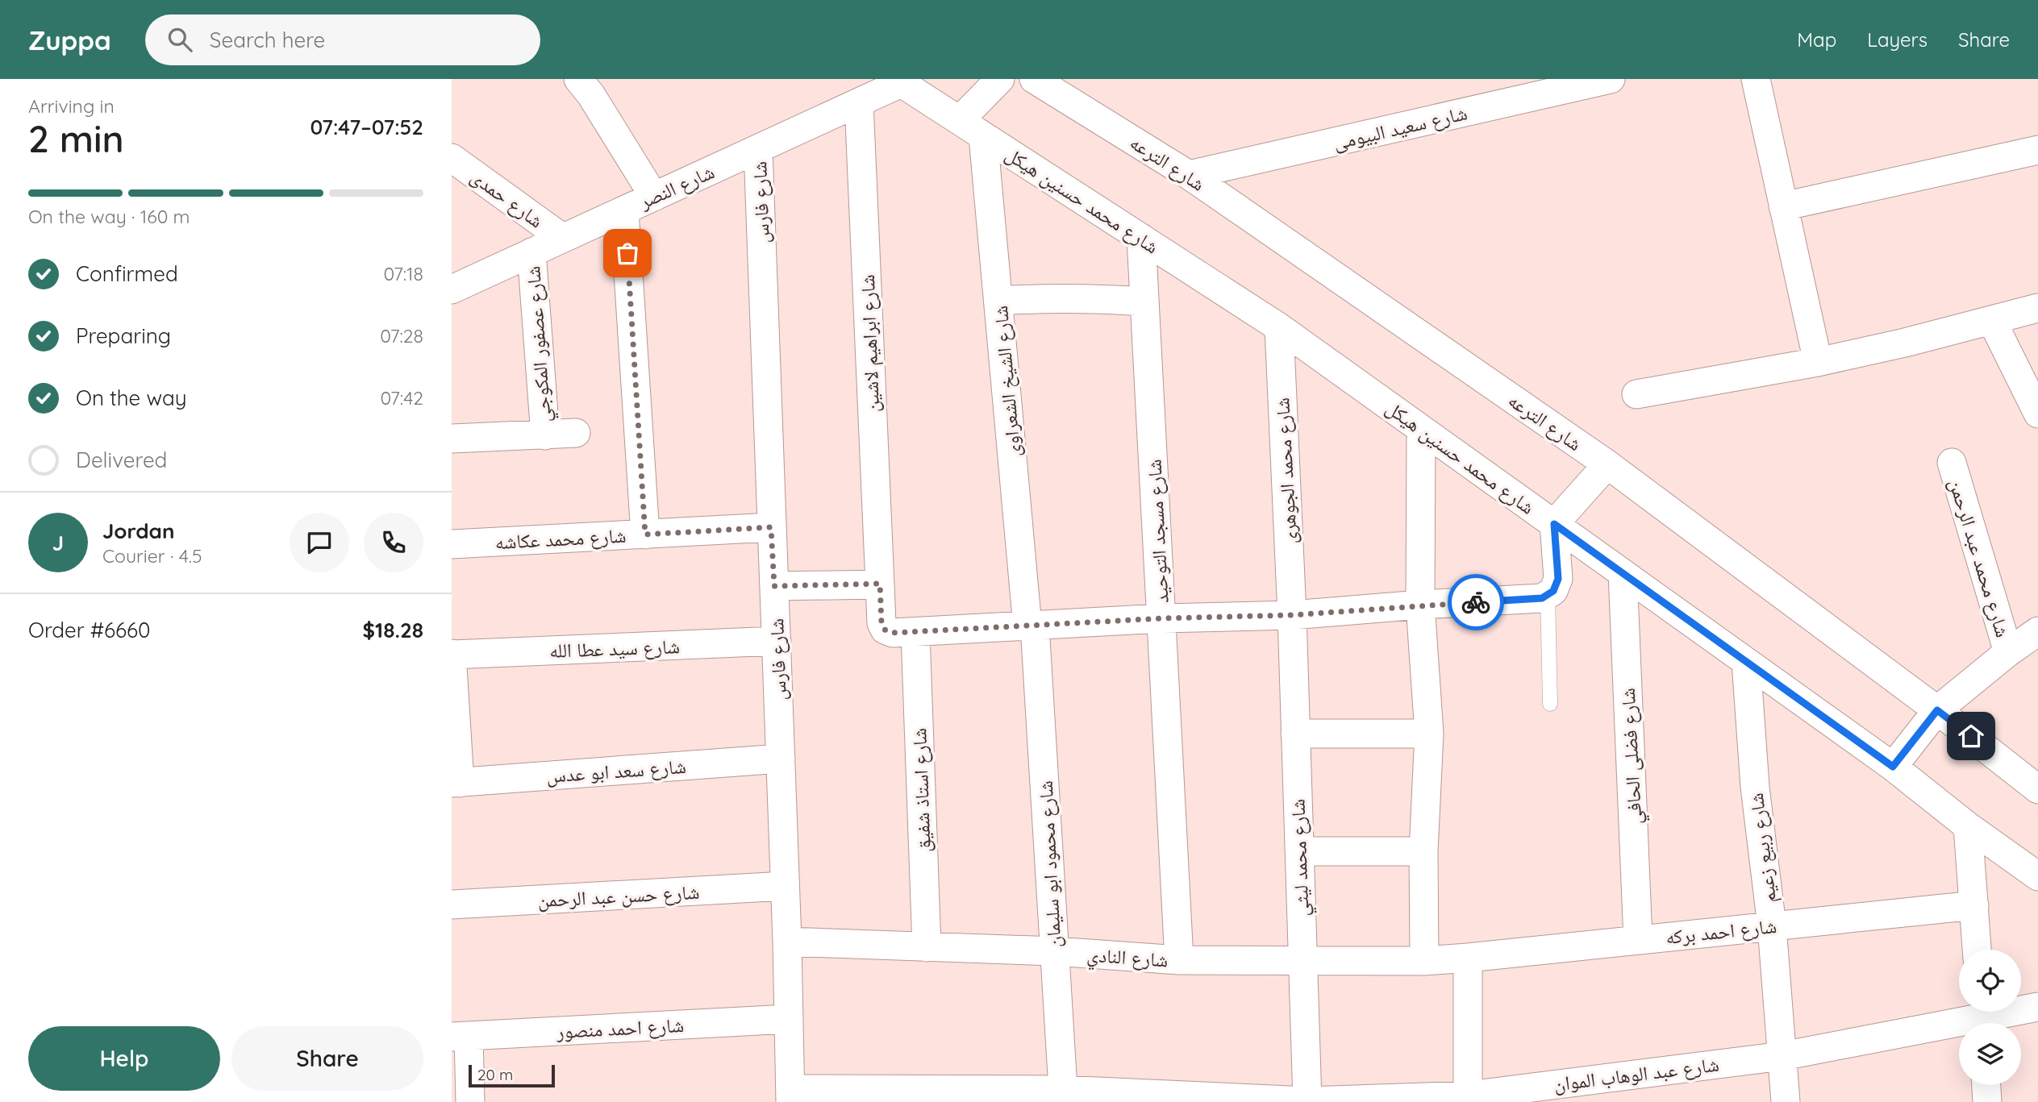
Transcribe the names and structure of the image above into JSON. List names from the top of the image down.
{
  "streets": {
    "street": [
      "شارع سعيد البيومى",
      "شارع الترعه",
      "شارع النصر",
      "شارع حمدى",
      "شارع محمد حسنين هيكل",
      "شارع فارس",
      "شارع ابراهيم لاشين",
      "شارع عصفور المكوجي",
      "شارع الشيخ الشعراوى",
      "شارع محمد الجوهرى",
      "شارع مسجد التوحيد",
      "شارع محمد عكاشه",
      "شارع محمد عبد الرحمن",
      "شارع سيد عطا الله",
      "شارع فضلى الحافي",
      "شارع سعد ابو عدس",
      "شارع استاذ شفيق",
      "شارع ربيع زعيم",
      "شارع محمد ليثي",
      "شارع محمود ابو سليمان",
      "شارع حسن عبد الرحمن",
      "شارع احمد بركه",
      "شارع النادي",
      "شارع احمد منصور",
      "شارع عبد الوهاب الموان"
    ]
  },
  "crossings": [
    ["شارع سعيد البيومى", "شارع الترعه"],
    ["شارع النصر", "شارع حمدى"],
    ["شارع النصر", "شارع محمد حسنين هيكل"],
    ["شارع النصر", "شارع فارس"],
    ["شارع النصر", "شارع ابراهيم لاشين"],
    ["شارع النصر", "شارع عصفور المكوجي"],
    ["شارع محمد حسنين هيكل", "شارع الشيخ الشعراوى"],
    ["شارع محمد حسنين هيكل", "شارع محمد الجوهرى"],
    ["شارع محمد حسنين هيكل", "شارع مسجد التوحيد"],
    ["شارع محمد حسنين هيكل", "شارع فضلى الحافي"],
    ["شارع محمد حسنين هيكل", "شارع ربيع زعيم"],
    ["شارع فارس", "شارع محمد عكاشه"],
    ["شارع فارس", "شارع سيد عطا الله"],
    ["شارع فارس", "شارع سعد ابو عدس"],
    ["شارع فارس", "شارع حسن عبد الرحمن"],
    ["شارع فارس", "شارع النادي"],
    ["شارع فارس", "شارع احمد منصور"],
    ["شارع فارس", "شارع عبد الوهاب الموان"],
    ["شارع ابراهيم لاشين", "شارع استاذ شفيق"],
    ["شارع الشيخ الشعراوى", "شارع محمود ابو سليمان"],
    ["شارع محمد الجوهرى", "شارع محمد ليثي"],
    ["شارع مسجد التوحيد", "شارع النادي"],
    ["شارع فضلى الحافي", "شارع احمد بركه"],
    ["شارع استاذ شفيق", "شارع النادي"],
    ["شارع ربيع زعيم", "شارع احمد بركه"],
    ["شارع ربيع زعيم", "شارع عبد الوهاب الموان"],
    ["شارع محمد ليثي", "شارع النادي"],
    ["شارع محمد ليثي", "شارع عبد الوهاب الموان"],
    ["شارع محمود ابو سليمان", "شارع النادي"],
    ["شارع محمود ابو سليمان", "شارع عبد الوهاب الموان"],
    ["شارع احمد بركه", "شارع النادي"]
  ],
  "scale_bar": "20 m",
  "page": {
    "header": "Zuppa",
    "search": "Search here",
    "nav": ["Map", "Layers", "Share"],
    "heading": ["2 min", "Arriving in", "07:47–07:52"],
    "panel": [
      "Jordan",
      "Courier · 4.5",
      "Order #6660",
      "$18.28"
    ],
    "bar": "On the way · 160 m",
    "list": [
      ["Confirmed", "07:18"],
      ["Preparing", "07:28"],
      ["On the way", "07:42"],
      "Delivered"
    ],
    "round": "J",
    "buttons": ["Help", "Share"],
    "scale": "20 m"
  }
}
